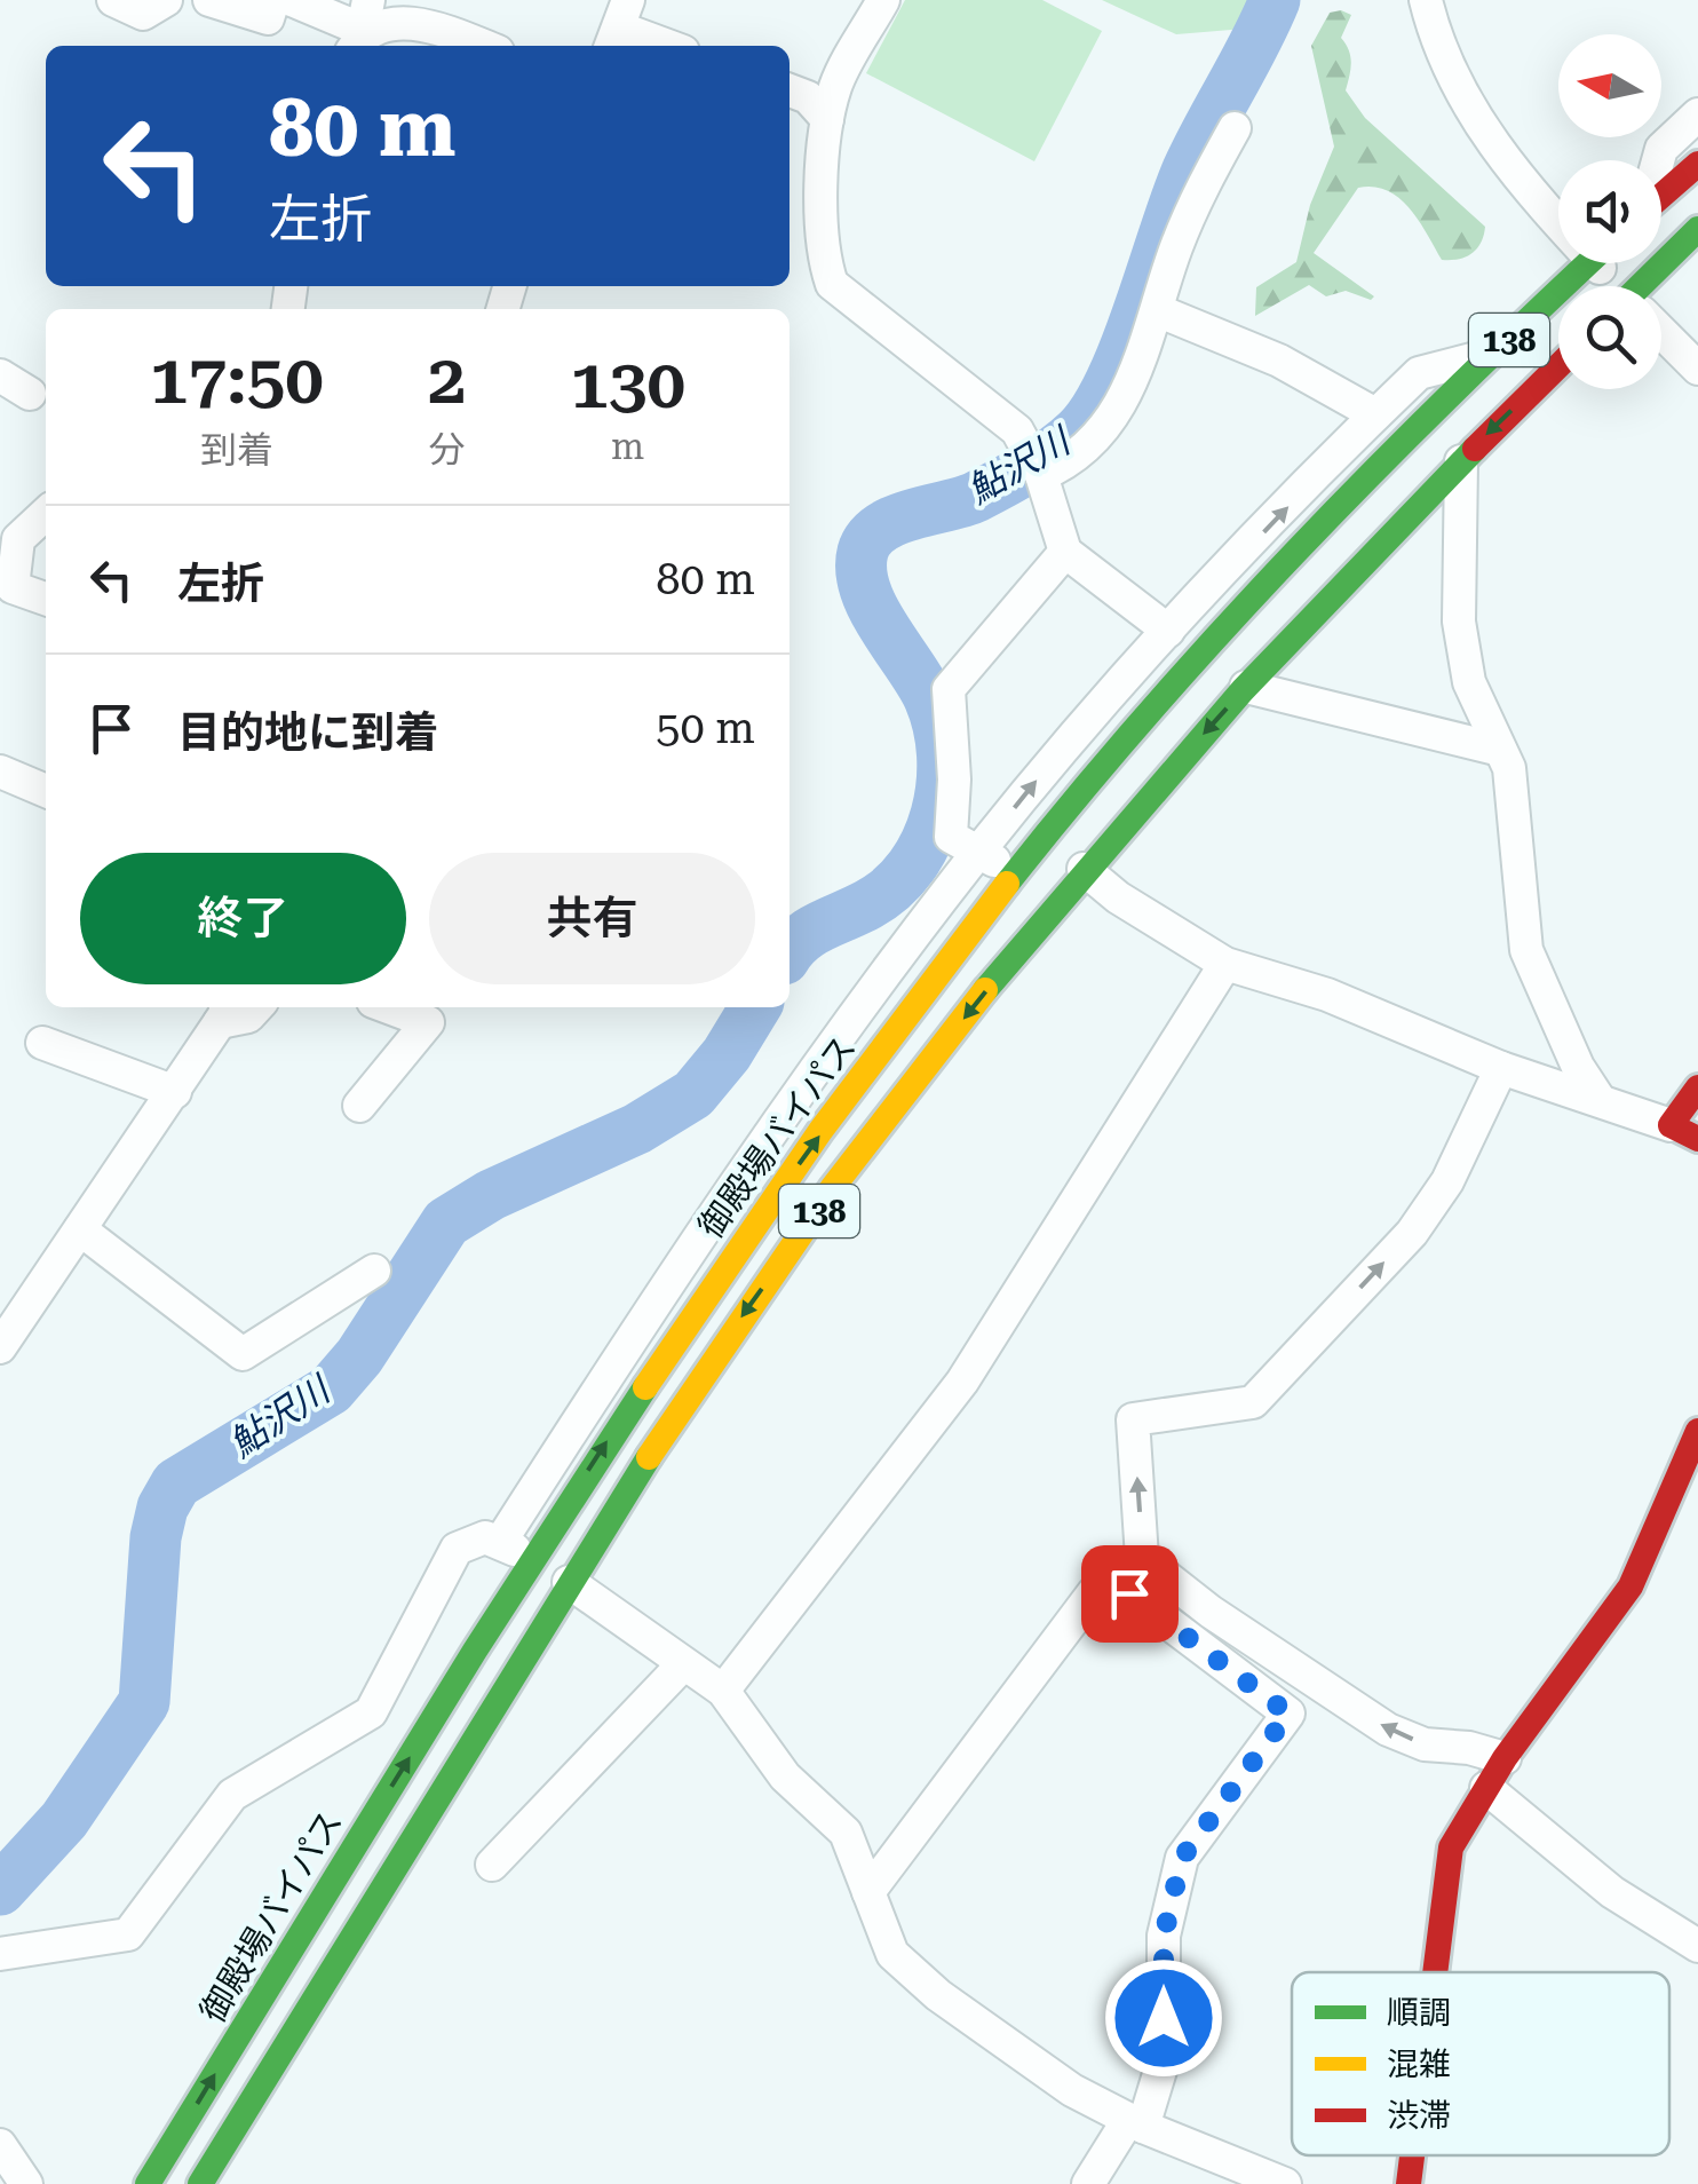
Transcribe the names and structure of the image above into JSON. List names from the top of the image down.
{
  "streets": {
    "main road": ["138", "御殿場バイパス"]
  },
  "water": ["鮎沢川"],
  "legend": ["順調", "混雑", "渋滞"],
  "north": "left",
  "page": {
    "turn": ["80 m", "左折"],
    "eta": [
      "17:50",
      "到着",
      "2",
      "分",
      "130",
      "m"
    ],
    "list": [
      {
        "name": "左折",
        "value": "80 m"
      },
      {
        "name": "目的地に到着",
        "value": "50 m"
      }
    ],
    "buttons": ["終了", "共有"]
  }
}
